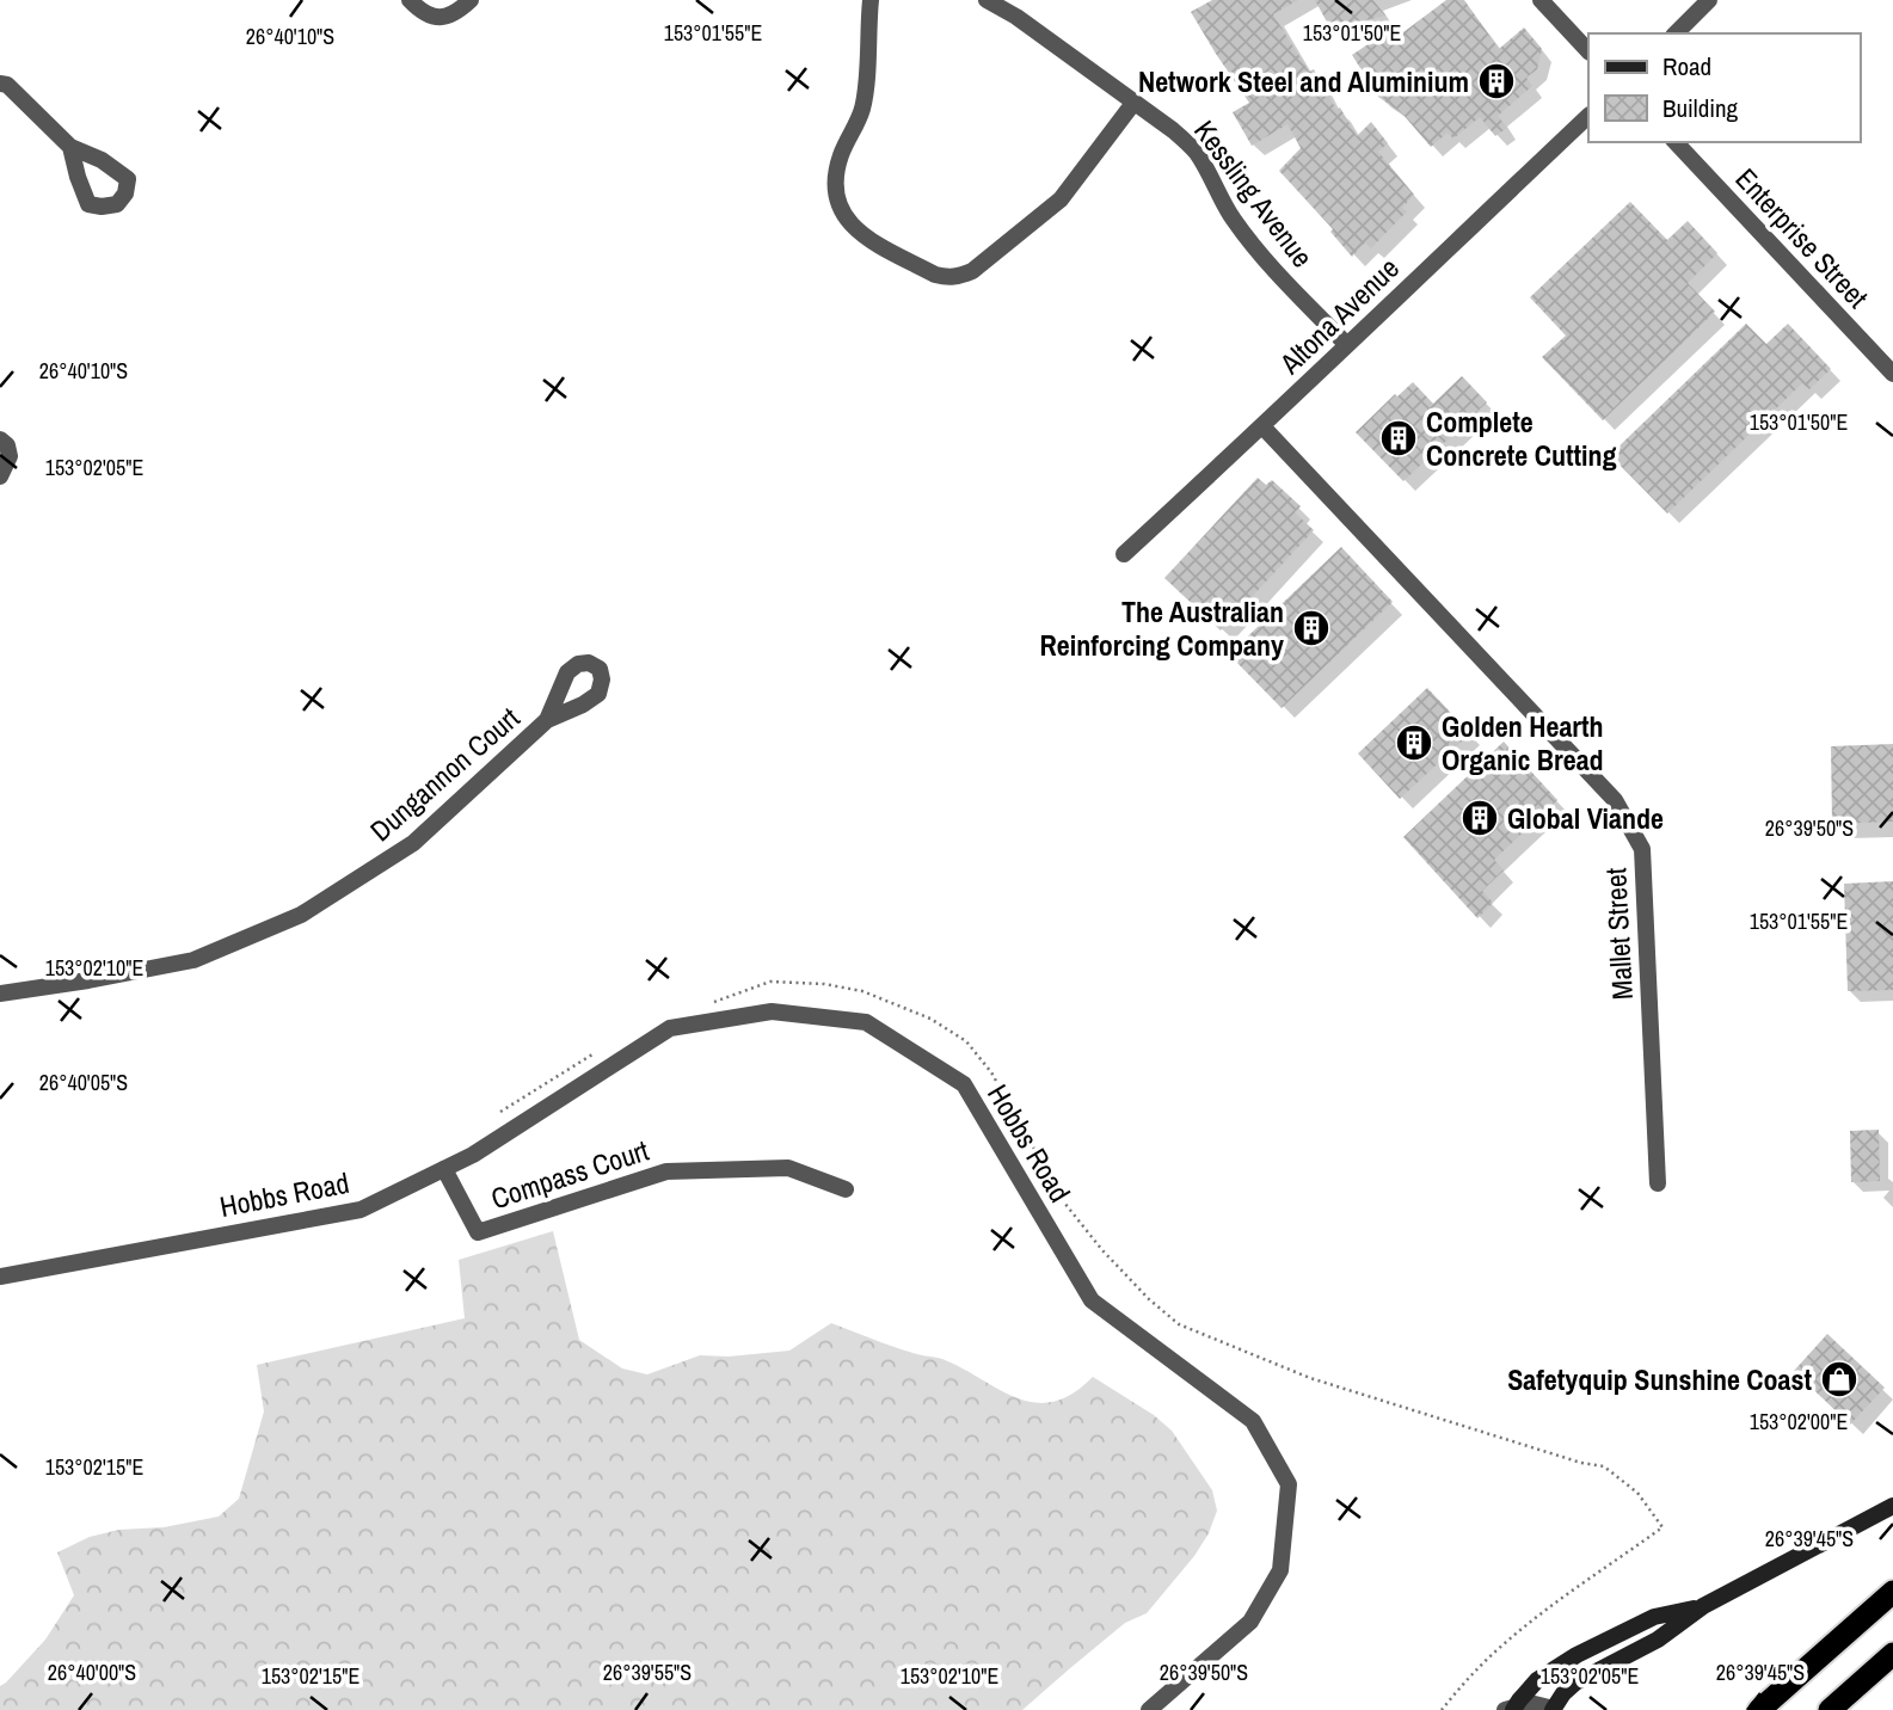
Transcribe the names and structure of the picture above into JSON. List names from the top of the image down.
{
  "streets": {
    "street": [
      "Kessling Avenue",
      "Enterprise Street",
      "Altona Avenue",
      "Dungannon Court",
      "Mallet Street",
      "Hobbs Road",
      "Compass Court"
    ]
  },
  "crossings": [
    ["Kessling Avenue", "Altona Avenue"],
    ["Altona Avenue", "Mallet Street"],
    ["Hobbs Road", "Compass Court"]
  ],
  "places": {
    "building": [
      "Network Steel and Aluminium",
      "Complete Concrete Cutting",
      "The Australian Reinforcing Company",
      "Golden Hearth Organic Bread",
      "Global Viande"
    ],
    "shop": ["Safetyquip Sunshine Coast"]
  },
  "legend": ["Road", "Building"],
  "coordinates": [
    "153°01'55\"E",
    "153°01'50\"E",
    "26°40'10\"S",
    "153°02'05\"E",
    "26°39'50\"S",
    "153°02'10\"E",
    "26°40'05\"S",
    "153°02'00\"E",
    "153°02'15\"E",
    "26°39'45\"S",
    "26°40'00\"S",
    "26°39'55\"S"
  ]
}
